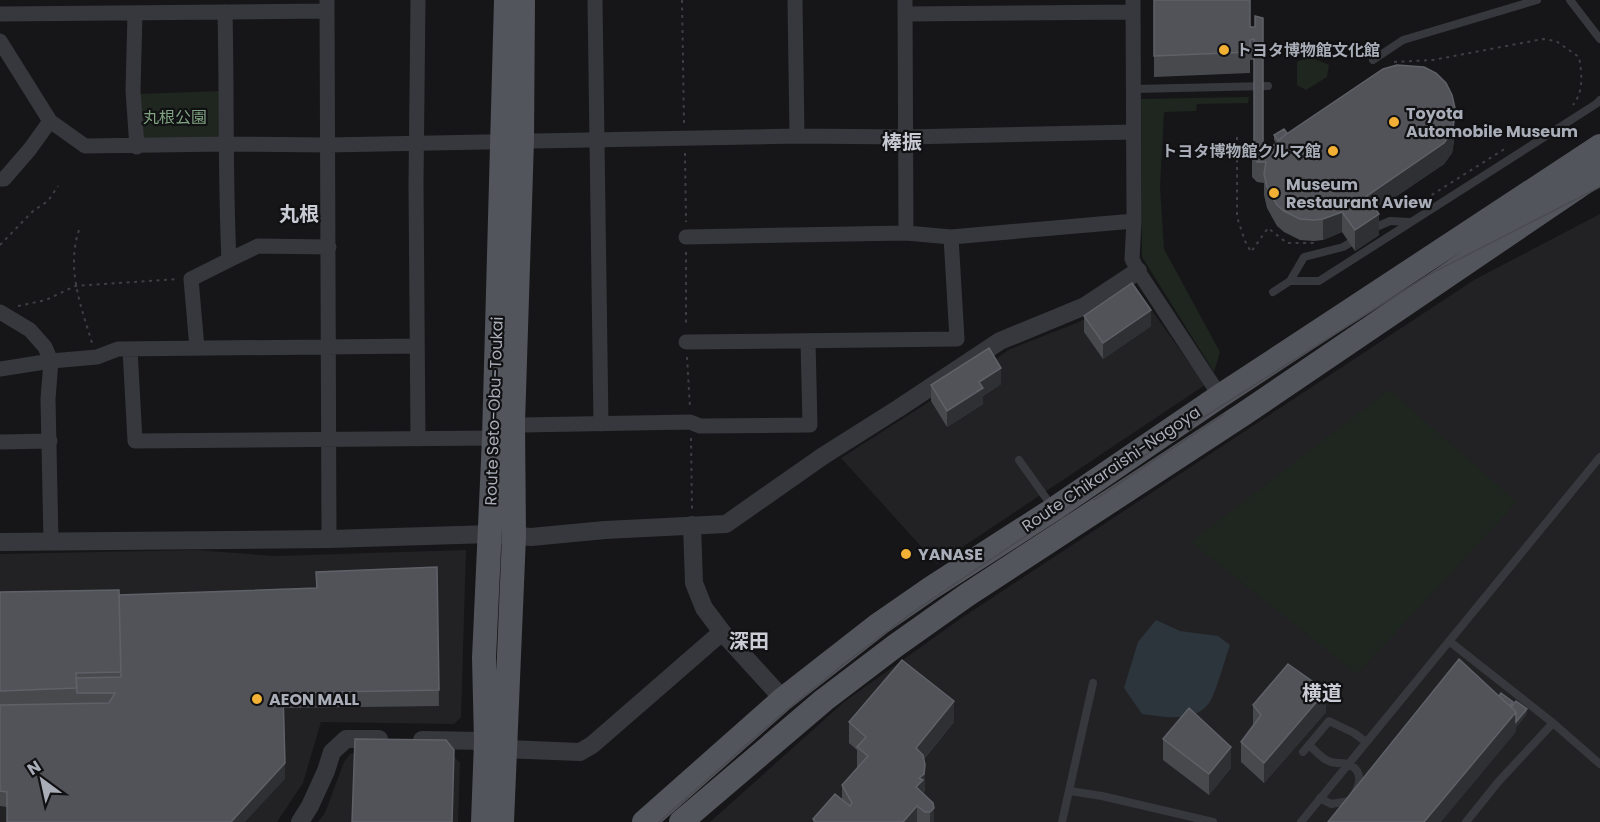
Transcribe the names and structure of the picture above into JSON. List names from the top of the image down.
{
  "streets": {
    "main road": ["Route Seto-Obu-Toukai", "Route Chikaraishi-Nagoya"]
  },
  "districts": [
    "棒振",
    "丸根",
    "深田",
    "横道"
  ],
  "parks": ["丸根公園"],
  "places": [
    "トヨタ博物館文化館",
    "Toyota Automobile Museum",
    "トヨタ博物館クルマ館",
    "Museum Restaurant Aview",
    "YANASE",
    "AEON MALL"
  ],
  "north": "top left"
}
